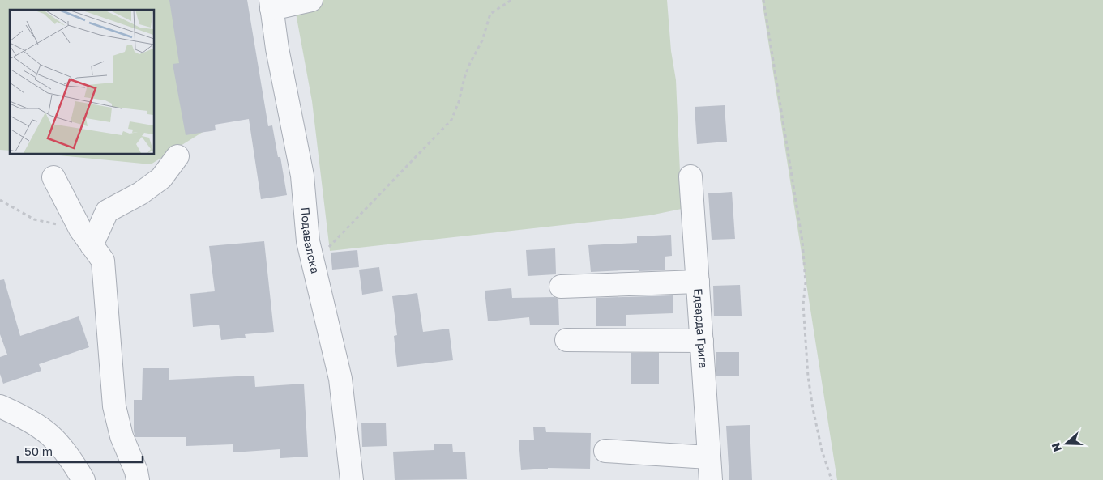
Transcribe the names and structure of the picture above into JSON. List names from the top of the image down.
{
  "streets": {
    "street": ["Подавалска", "Едварда Грига"]
  },
  "scale_bar": "50 m",
  "north": "left"
}
